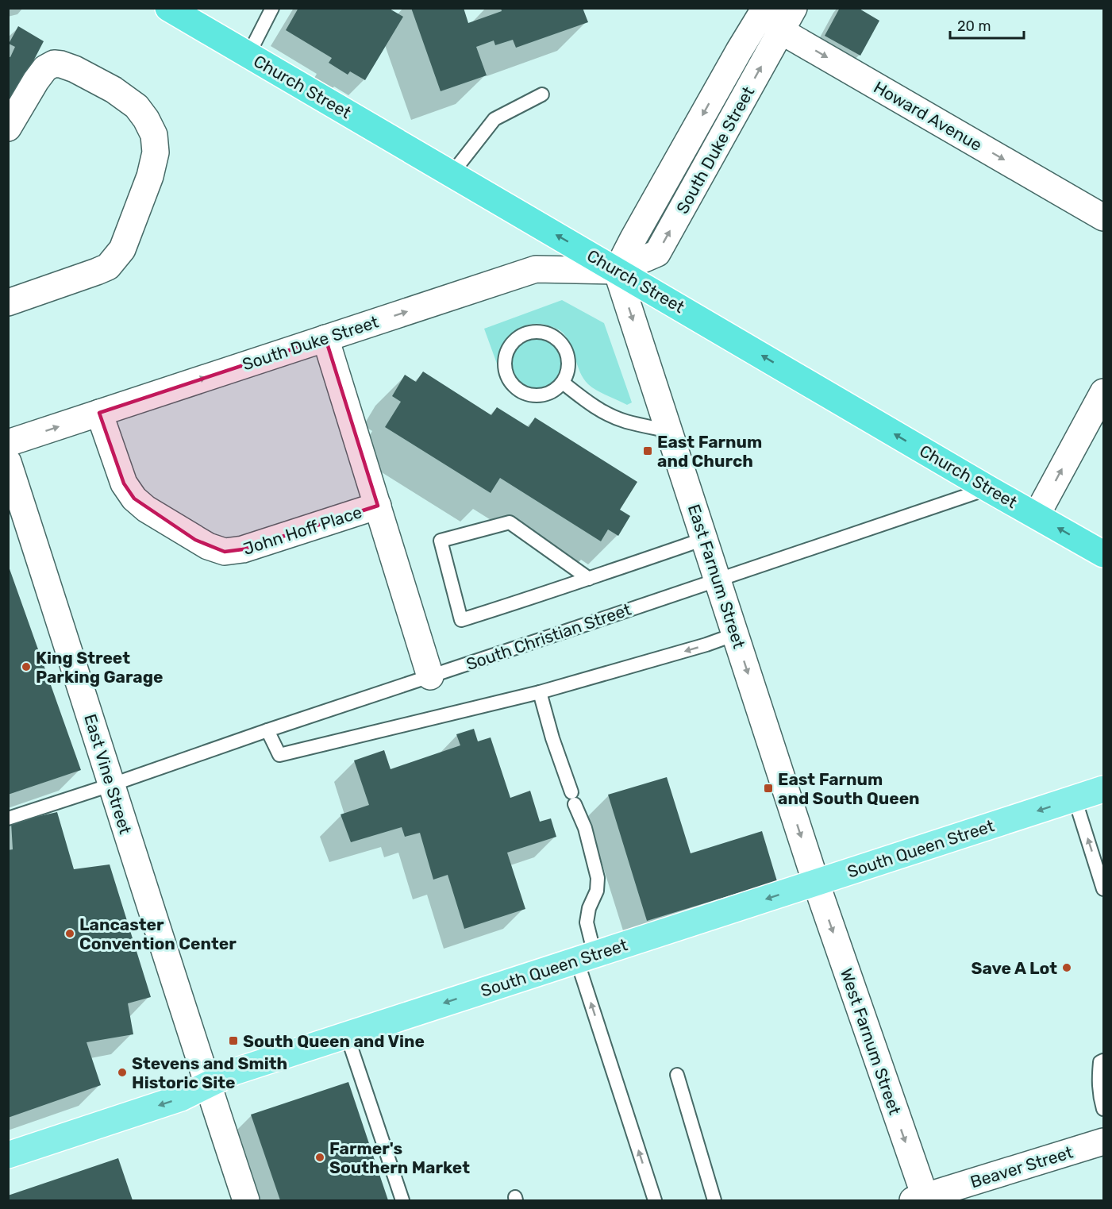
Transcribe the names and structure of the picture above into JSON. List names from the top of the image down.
{
  "streets": {
    "highway": ["Church Street"],
    "main road": ["South Queen Street"],
    "street": [
      "Howard Avenue",
      "South Duke Street",
      "John Hoff Place",
      "East Farnum Street",
      "East Vine Street",
      "West Farnum Street",
      "Beaver Street"
    ],
    "lane": ["South Christian Street"]
  },
  "crossings": [
    ["Church Street", "South Duke Street"],
    ["Church Street", "East Farnum Street"],
    ["Church Street", "South Christian Street"],
    ["Howard Avenue", "South Duke Street"],
    ["South Duke Street", "John Hoff Place"],
    ["South Duke Street", "East Farnum Street"],
    ["East Farnum Street", "South Christian Street"],
    ["East Farnum Street", "South Queen Street"],
    ["East Farnum Street", "West Farnum Street"],
    ["South Christian Street", "East Vine Street"],
    ["East Vine Street", "South Queen Street"],
    ["South Queen Street", "West Farnum Street"],
    ["West Farnum Street", "Beaver Street"]
  ],
  "one_way": [
    "Church Street",
    "Howard Avenue",
    "East Farnum Street",
    "South Queen Street",
    "West Farnum Street"
  ],
  "places": {
    "transit": ["East Farnum and Church", "East Farnum and South Queen", "South Queen and Vine"],
    "other": [
      "King Street Parking Garage",
      "Lancaster Convention Center",
      "Save A Lot",
      "Stevens and Smith Historic Site",
      "Farmer's Southern Market"
    ]
  },
  "scale_bar": "20 m"
}
